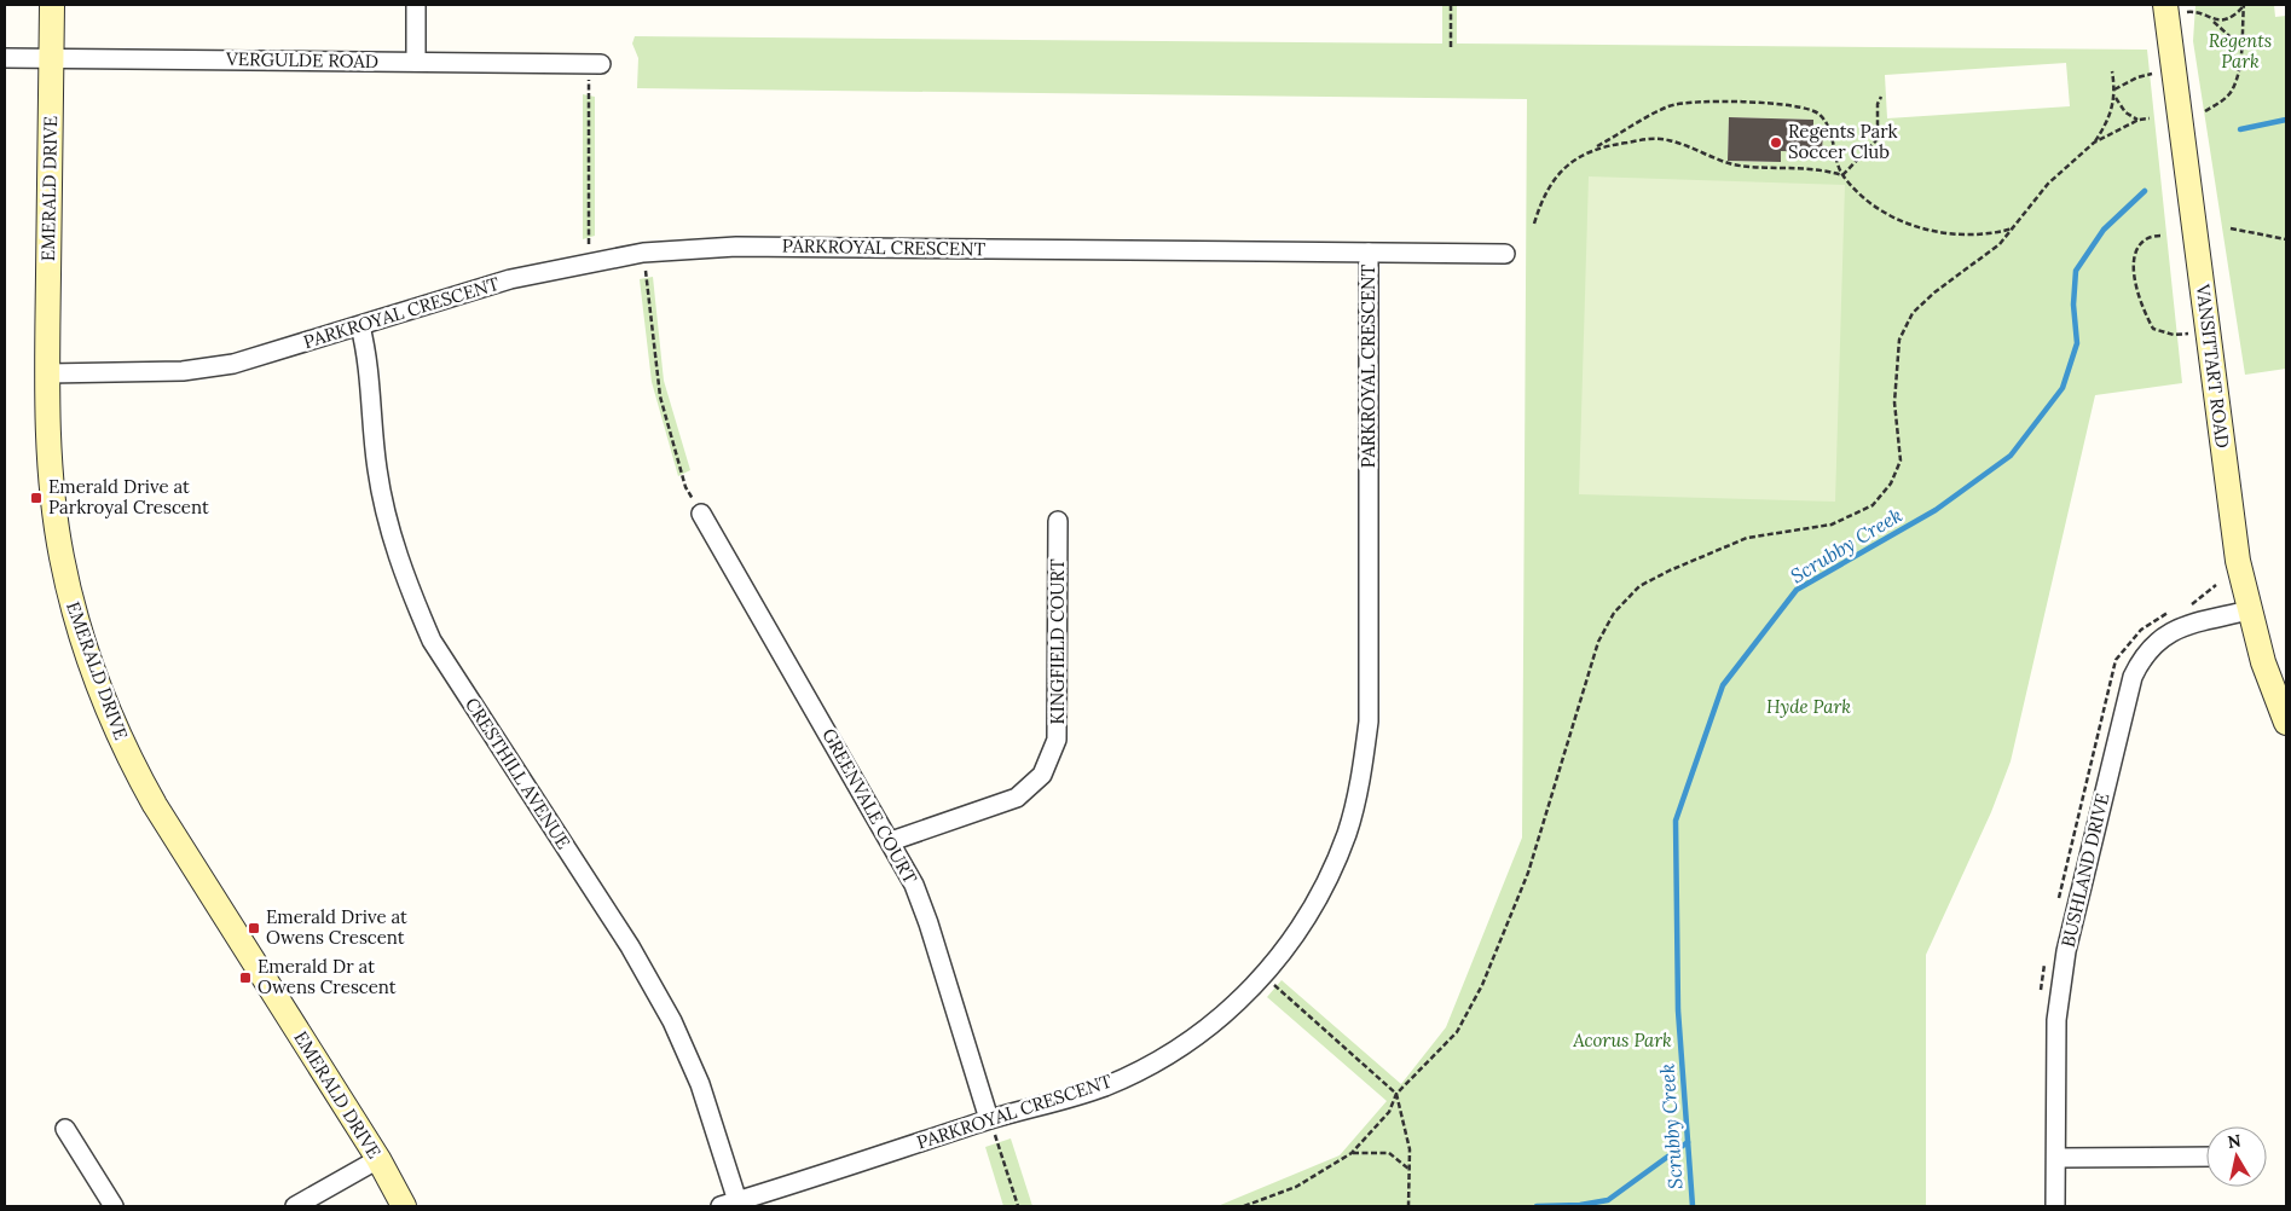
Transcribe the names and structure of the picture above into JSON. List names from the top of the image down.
{
  "streets": {
    "street": [
      "VERGULDE ROAD",
      "EMERALD DRIVE",
      "PARKROYAL CRESCENT",
      "VANSITTART ROAD",
      "KINGFIELD COURT",
      "CRESTHILL AVENUE",
      "GREENVALE COURT",
      "BUSHLAND DRIVE"
    ]
  },
  "crossings": [
    ["VERGULDE ROAD", "EMERALD DRIVE"],
    ["EMERALD DRIVE", "PARKROYAL CRESCENT"],
    ["PARKROYAL CRESCENT", "CRESTHILL AVENUE"],
    ["PARKROYAL CRESCENT", "GREENVALE COURT"],
    ["VANSITTART ROAD", "BUSHLAND DRIVE"],
    ["KINGFIELD COURT", "GREENVALE COURT"]
  ],
  "water": ["Scrubby Creek"],
  "parks": ["Regents Park", "Hyde Park", "Acorus Park"],
  "places": {
    "other": ["Regents Park Soccer Club"],
    "transit": ["Emerald Drive at Parkroyal Crescent", "Emerald Drive at Owens Crescent", "Emerald Dr at Owens Crescent"]
  },
  "north": "top"
}
